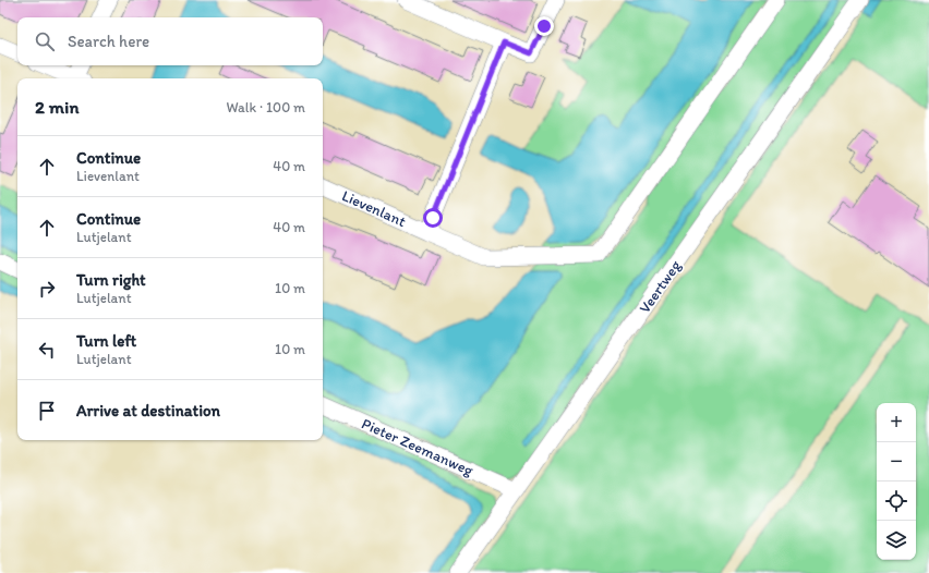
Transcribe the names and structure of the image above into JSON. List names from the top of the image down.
{
  "streets": {
    "street": ["Lievenlant", "Veertweg", "Pieter Zeemanweg"]
  },
  "crossings": [
    ["Veertweg", "Pieter Zeemanweg"]
  ],
  "page": {
    "search": "Search here",
    "heading": ["2 min", "Walk · 100 m"],
    "list": [
      ["Continue", "Lievenlant", "40 m"],
      ["Continue", "Lutjelant", "40 m"],
      ["Turn right", "Lutjelant", "10 m"],
      ["Turn left", "Lutjelant", "10 m"],
      "Arrive at destination"
    ],
    "map_buttons": ["+", "−"]
  }
}
